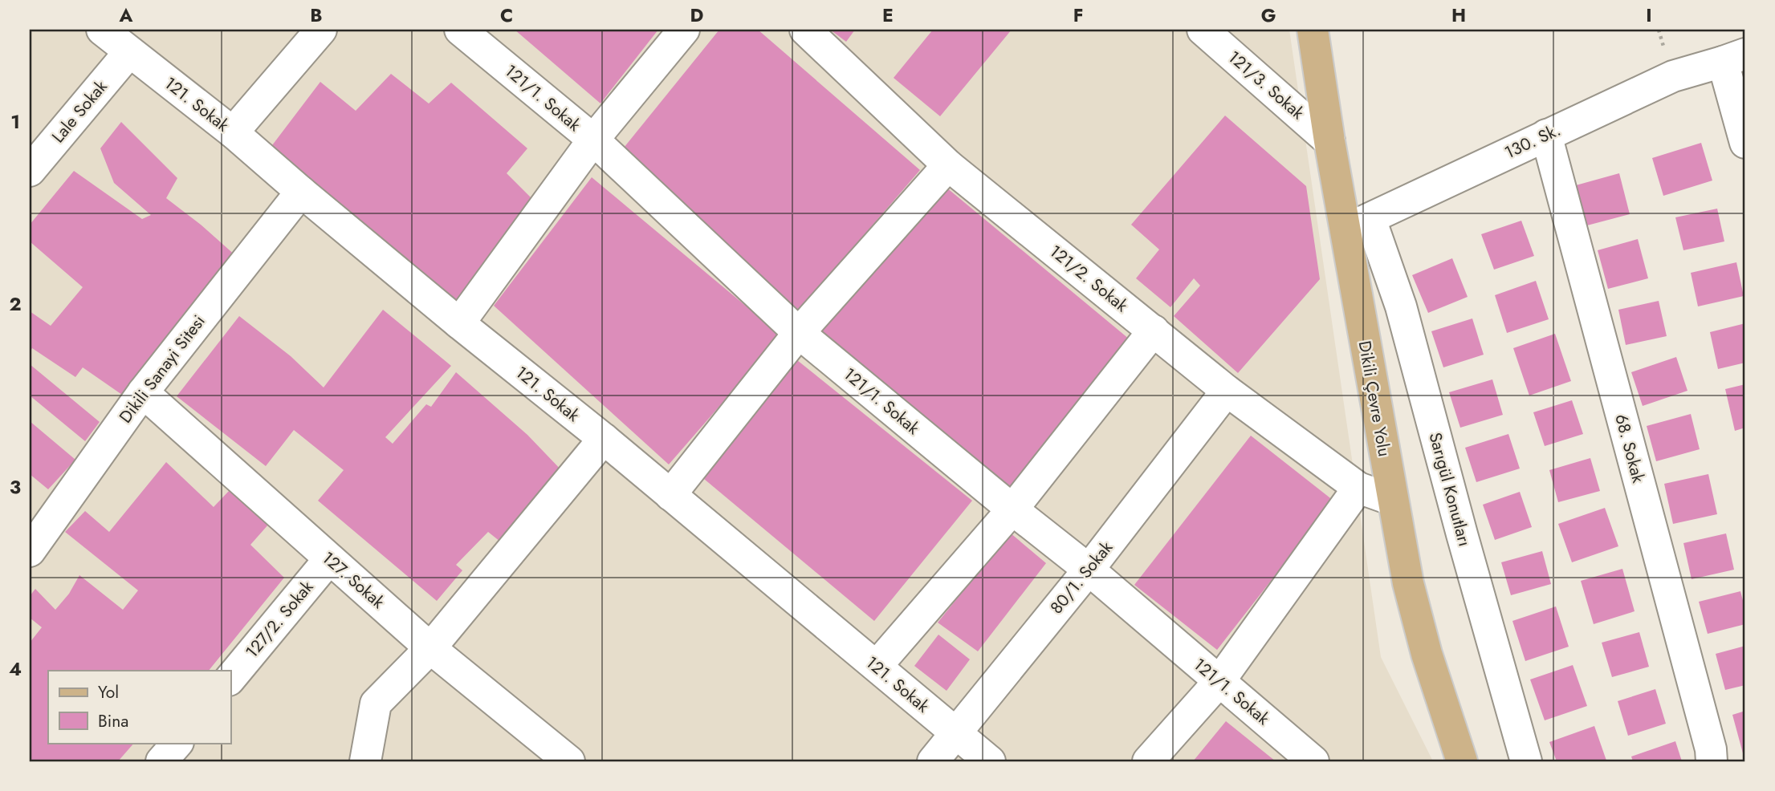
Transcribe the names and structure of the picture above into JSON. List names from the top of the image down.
{
  "streets": {
    "main road": ["Dikili Çevre Yolu"],
    "street": [
      "121/3. Sokak",
      "121/1. Sokak",
      "121. Sokak",
      "Lale Sokak",
      "130. Sk.",
      "121/2. Sokak",
      "Dikili Sanayi Sitesi",
      "68. Sokak",
      "Sarıgül Konutları",
      "80/1. Sokak",
      "127. Sokak",
      "127/2. Sokak"
    ]
  },
  "crossings": [
    ["121/3. Sokak", "Dikili Çevre Yolu"],
    ["121/1. Sokak", "80/1. Sokak"],
    ["121. Sokak", "Lale Sokak"],
    ["121. Sokak", "Dikili Sanayi Sitesi"],
    ["121. Sokak", "80/1. Sokak"],
    ["130. Sk.", "Dikili Çevre Yolu"],
    ["130. Sk.", "68. Sokak"],
    ["130. Sk.", "Sarıgül Konutları"],
    ["121/2. Sokak", "Dikili Çevre Yolu"],
    ["121/2. Sokak", "80/1. Sokak"],
    ["Dikili Sanayi Sitesi", "127. Sokak"],
    ["Dikili Çevre Yolu", "Sarıgül Konutları"],
    ["127. Sokak", "127/2. Sokak"]
  ],
  "legend": ["Yol", "Bina"],
  "grid": {
    "columns": [
      "A",
      "B",
      "C",
      "D",
      "E",
      "F",
      "G",
      "H",
      "I"
    ],
    "rows": [
      "1",
      "2",
      "3",
      "4"
    ]
  }
}
